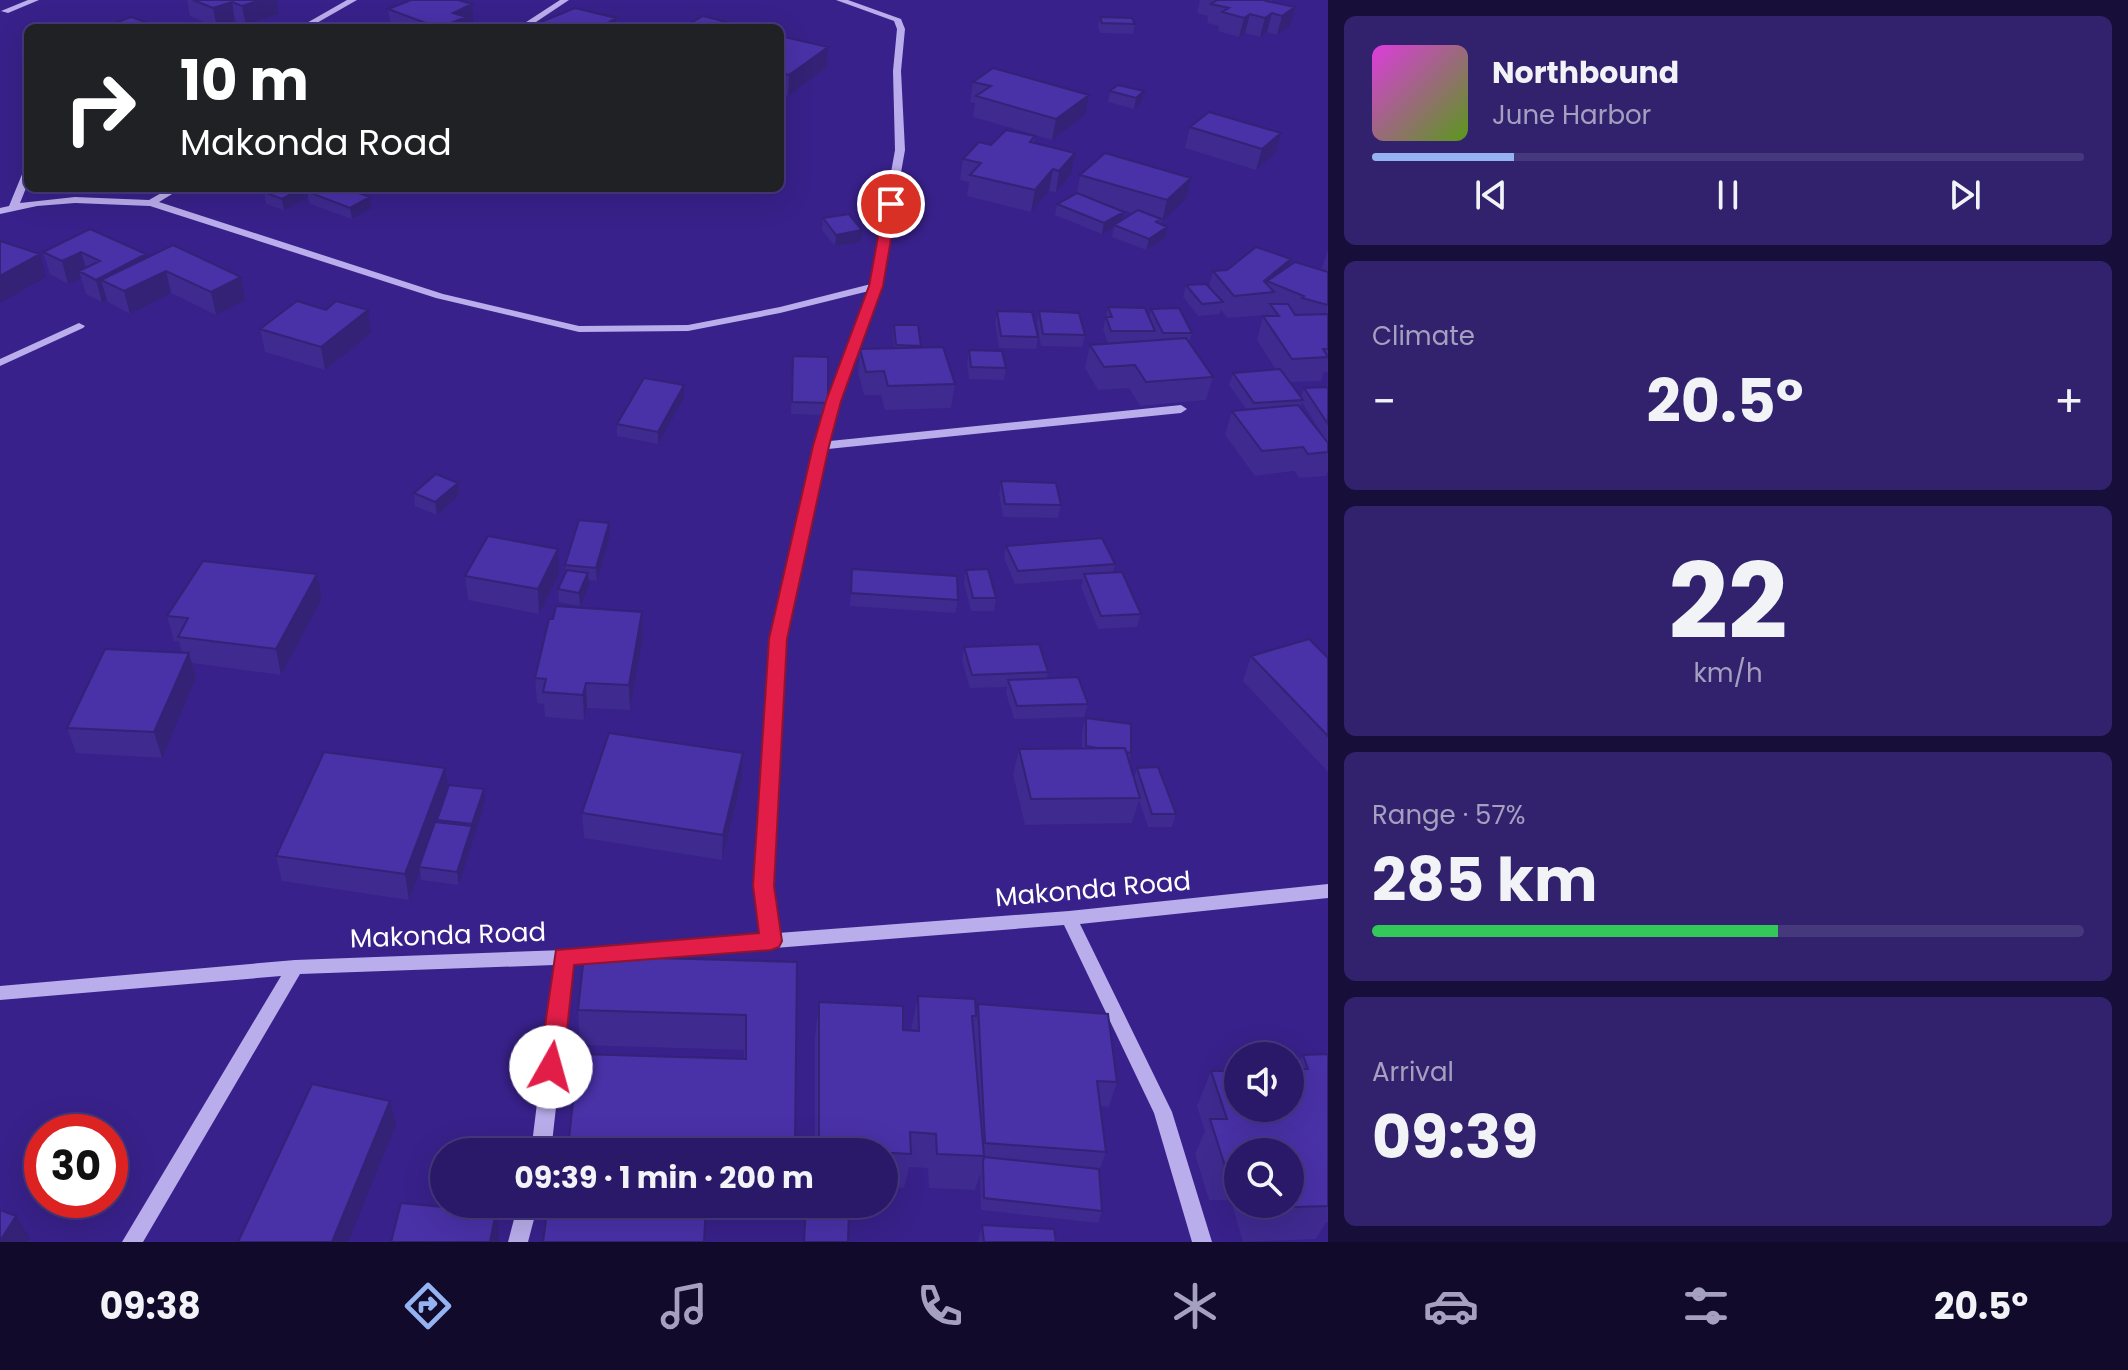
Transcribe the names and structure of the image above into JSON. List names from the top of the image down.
{
  "streets": {
    "street": ["Makonda Road"]
  },
  "page": {
    "turn": ["10 m", "Makonda Road"],
    "song": ["Northbound", "June Harbor"],
    "tile": [
      "Climate",
      ["22", "km/h"],
      ["Range · 57%", "285 km"],
      ["Arrival", "09:39"]
    ],
    "heat": ["−", "20.5°", "+"],
    "limit": "30",
    "trip": "09:39 · 1 min · 200 m",
    "tabs": ["09:38", "20.5°"]
  }
}
